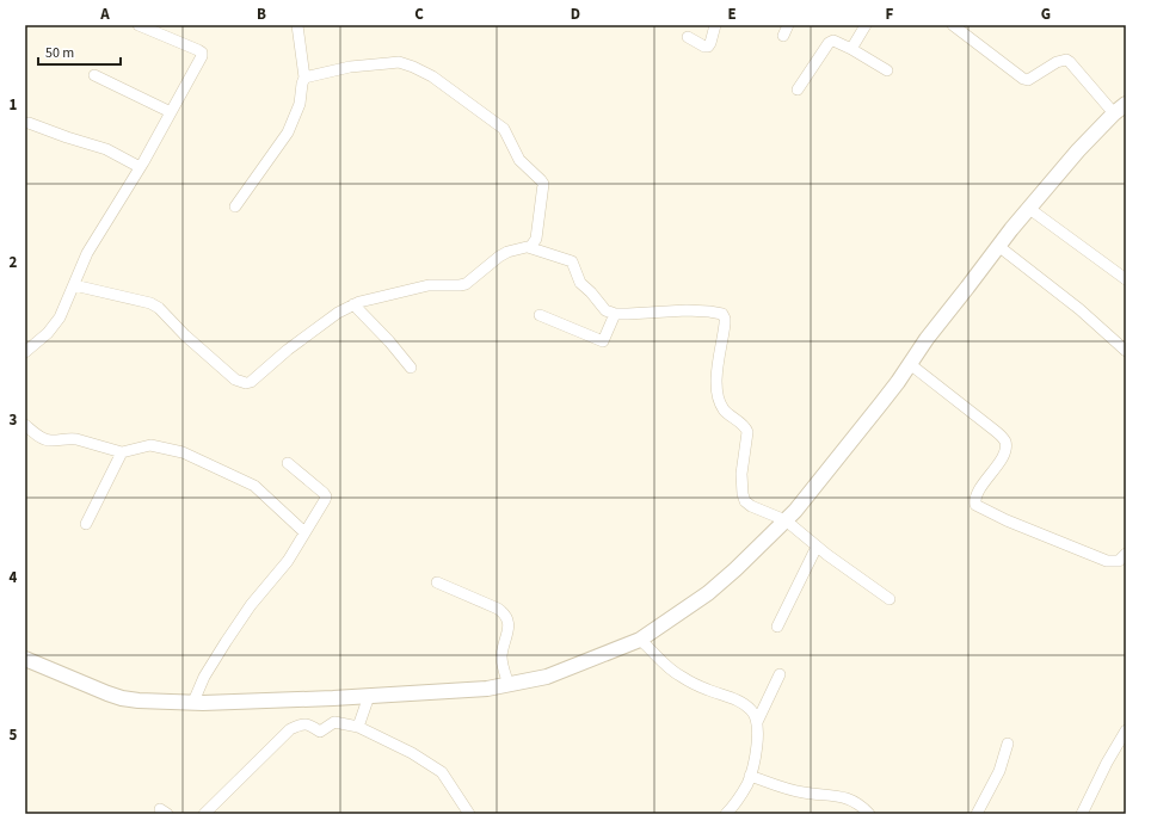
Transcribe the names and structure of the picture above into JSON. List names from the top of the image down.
{
  "scale_bar": "50 m",
  "grid": {
    "columns": [
      "A",
      "B",
      "C",
      "D",
      "E",
      "F",
      "G"
    ],
    "rows": [
      "1",
      "2",
      "3",
      "4",
      "5"
    ]
  }
}
